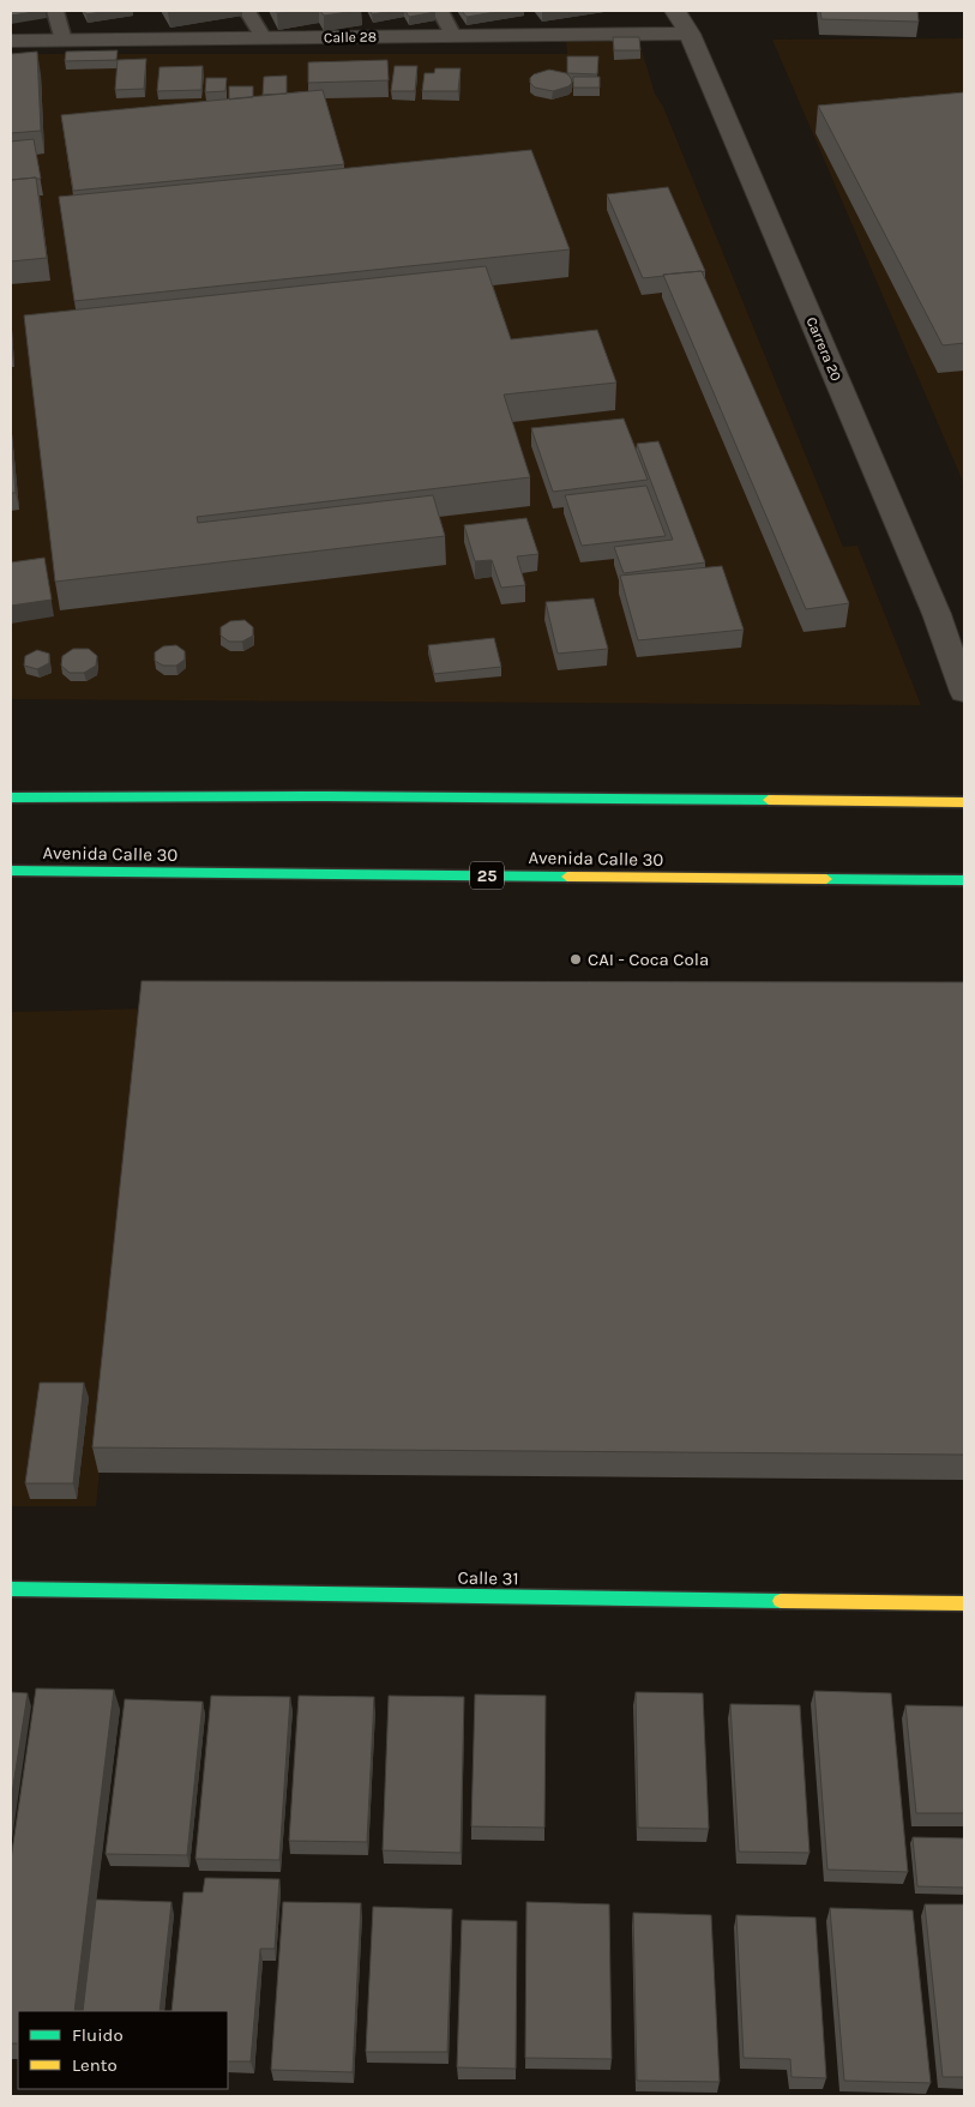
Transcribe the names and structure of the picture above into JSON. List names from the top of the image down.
{
  "streets": {
    "main road": ["Avenida Calle 30", "25", "Calle 31"],
    "street": ["Calle 28", "Carrera 20"]
  },
  "crossings": [
    ["Calle 28", "Carrera 20"]
  ],
  "places": ["CAI - Coca Cola"],
  "legend": ["Fluido", "Lento"]
}
